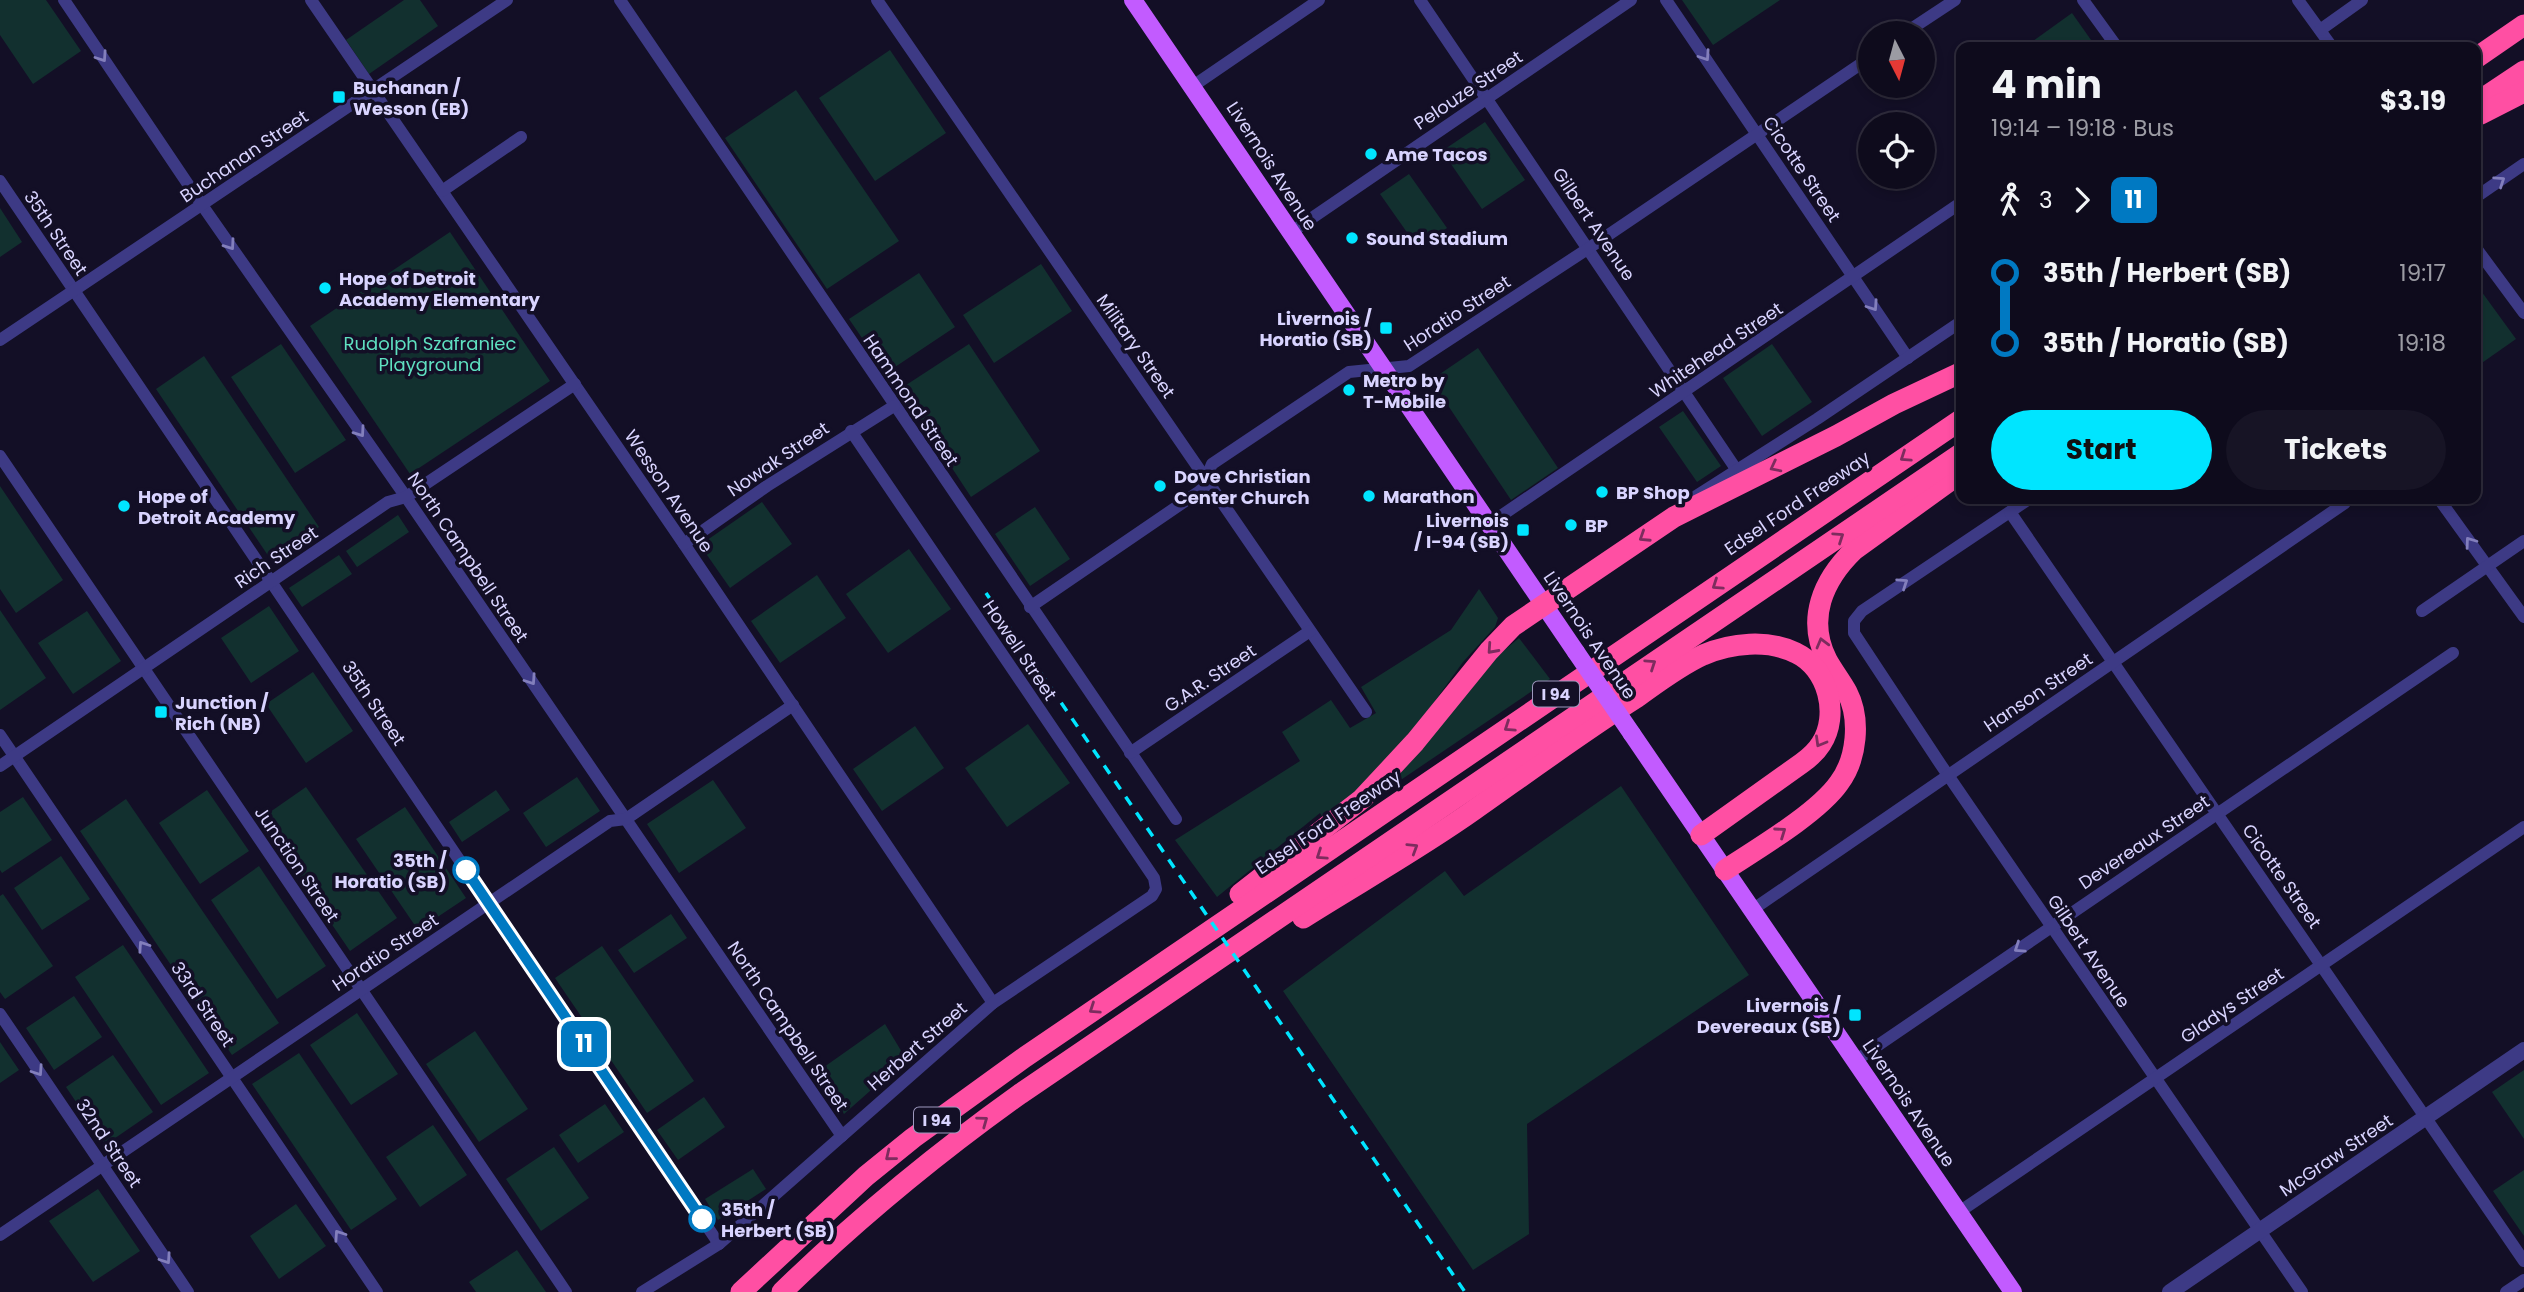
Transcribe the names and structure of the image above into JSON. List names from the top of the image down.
{
  "streets": {
    "highway": ["Edsel Ford Freeway", "I 94"],
    "main road": ["Livernois Avenue"],
    "street": [
      "Pelouze Street",
      "Buchanan Street",
      "Cicotte Street",
      "Gilbert Avenue",
      "35th Street",
      "Horatio Street",
      "Military Street",
      "Whitehead Street",
      "Hammond Street",
      "Nowak Street",
      "Wesson Avenue",
      "Rich Street",
      "North Campbell Street",
      "Howell Street",
      "G.A.R. Street",
      "Hanson Street",
      "Devereaux Street",
      "Junction Street",
      "33rd Street",
      "Gladys Street",
      "Herbert Street",
      "32nd Street",
      "McGraw Street"
    ]
  },
  "crossings": [
    ["Pelouze Street", "Livernois Avenue"],
    ["Pelouze Street", "Gilbert Avenue"],
    ["Buchanan Street", "35th Street"],
    ["Buchanan Street", "Wesson Avenue"],
    ["Buchanan Street", "North Campbell Street"],
    ["Livernois Avenue", "Horatio Street"],
    ["Livernois Avenue", "Whitehead Street"],
    ["Livernois Avenue", "Hanson Street"],
    ["Livernois Avenue", "Devereaux Street"],
    ["Livernois Avenue", "Gladys Street"],
    ["Cicotte Street", "Gilbert Avenue"],
    ["Cicotte Street", "Horatio Street"],
    ["Cicotte Street", "Whitehead Street"],
    ["Cicotte Street", "Hanson Street"],
    ["Cicotte Street", "Devereaux Street"],
    ["Cicotte Street", "Gladys Street"],
    ["Cicotte Street", "McGraw Street"],
    ["Gilbert Avenue", "Horatio Street"],
    ["Gilbert Avenue", "Whitehead Street"],
    ["Gilbert Avenue", "Hanson Street"],
    ["Gilbert Avenue", "Devereaux Street"],
    ["Gilbert Avenue", "Gladys Street"],
    ["Gilbert Avenue", "McGraw Street"],
    ["35th Street", "Horatio Street"],
    ["35th Street", "Rich Street"],
    ["35th Street", "Herbert Street"],
    ["Horatio Street", "Military Street"],
    ["Horatio Street", "Hammond Street"],
    ["Horatio Street", "Wesson Avenue"],
    ["Horatio Street", "North Campbell Street"],
    ["Horatio Street", "Junction Street"],
    ["Horatio Street", "33rd Street"],
    ["Horatio Street", "32nd Street"],
    ["Military Street", "G.A.R. Street"],
    ["Hammond Street", "Nowak Street"],
    ["Hammond Street", "G.A.R. Street"],
    ["Nowak Street", "Wesson Avenue"],
    ["Nowak Street", "Howell Street"],
    ["Wesson Avenue", "Rich Street"],
    ["Wesson Avenue", "Herbert Street"],
    ["Rich Street", "North Campbell Street"],
    ["Rich Street", "Junction Street"],
    ["Rich Street", "33rd Street"],
    ["North Campbell Street", "Herbert Street"],
    ["Howell Street", "Herbert Street"]
  ],
  "one_way": ["North Campbell Street", "33rd Street", "32nd Street"],
  "parks": ["Rudolph Szafraniec Playground"],
  "places": {
    "transit": [
      "Buchanan / Wesson (EB)",
      "Livernois / Horatio (SB)",
      "Livernois / I-94 (SB)",
      "Junction / Rich (NB)",
      "Livernois / Devereaux (SB)"
    ],
    "other": [
      "Ame Tacos",
      "Sound Stadium",
      "Hope of Detroit Academy Elementary",
      "Metro by T-Mobile",
      "Dove Christian Center Church",
      "BP Shop",
      "Marathon",
      "Hope of Detroit Academy",
      "BP",
      "35th / Horatio (SB)",
      "35th / Herbert (SB)"
    ]
  },
  "lines": ["bus line 11"],
  "north": "bottom",
  "page": {
    "on_map": "11",
    "heading": ["4 min", "19:14 – 19:18 · Bus", "$3.19"],
    "legs": ["3", "11"],
    "list": [
      {
        "name": "35th / Herbert (SB)",
        "value": "19:17"
      },
      {
        "name": "35th / Horatio (SB)",
        "value": "19:18"
      }
    ],
    "buttons": ["Start", "Tickets"]
  }
}
